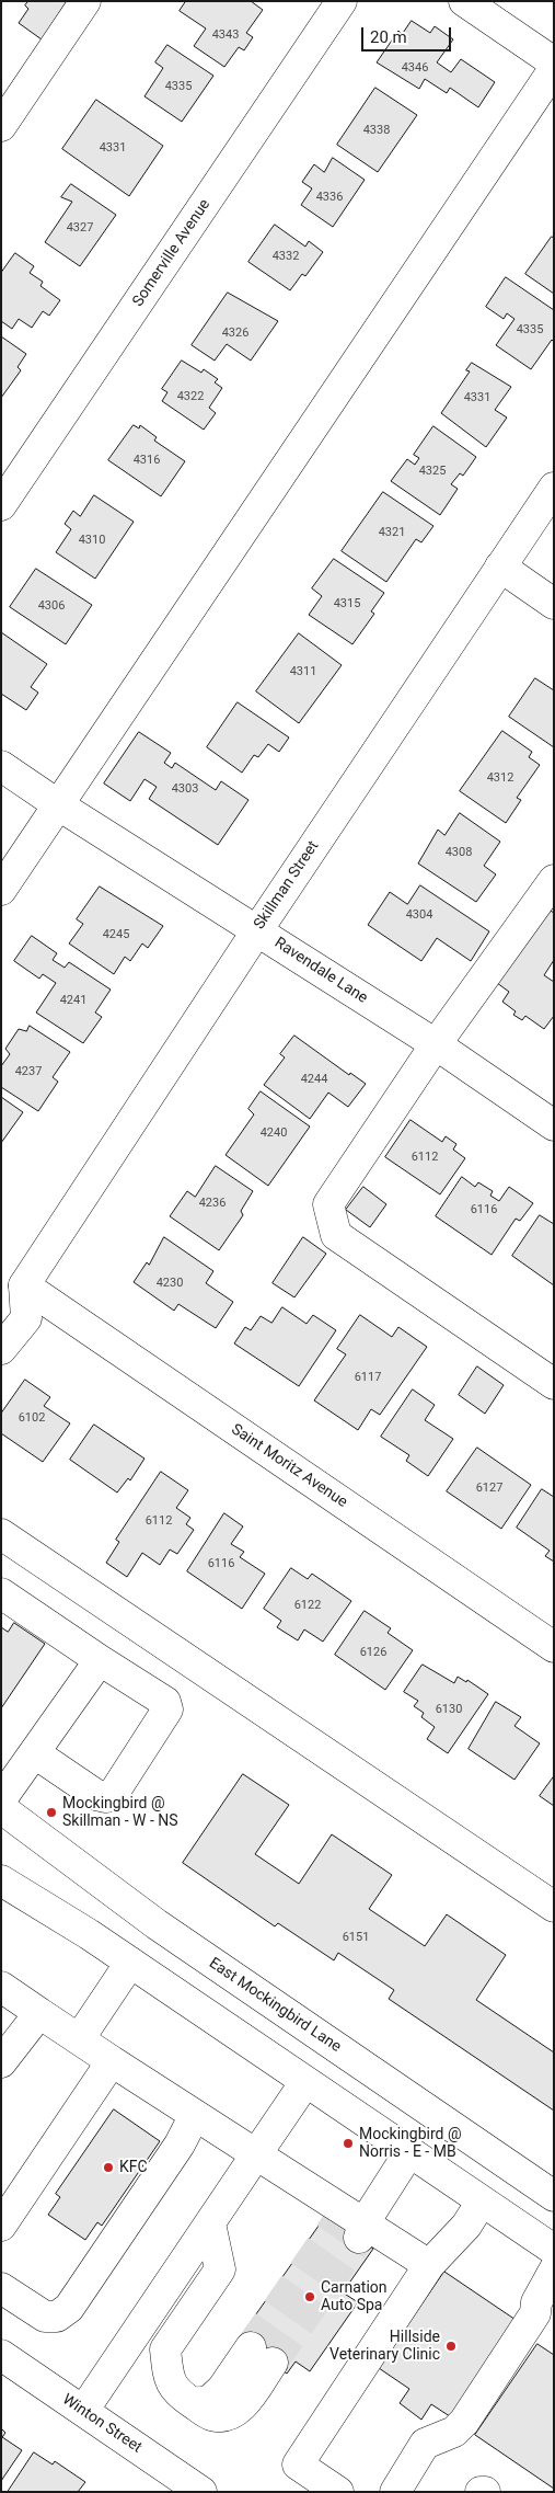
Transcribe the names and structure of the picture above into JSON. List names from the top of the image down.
{
  "streets": {
    "main road": [
      "Somerville Avenue",
      "Skillman Street",
      "Ravendale Lane",
      "Saint Moritz Avenue",
      "East Mockingbird Lane",
      "Winton Street"
    ]
  },
  "crossings": [
    ["Skillman Street", "Ravendale Lane"],
    ["Skillman Street", "Saint Moritz Avenue"]
  ],
  "places": [
    "Mockingbird @ Skillman - W - NS",
    "Mockingbird @ Norris - E - MB",
    "KFC",
    "Carnation Auto Spa",
    "Hillside Veterinary Clinic"
  ],
  "house_numbers": [
    "4343",
    "4346",
    "4335",
    "4338",
    "4331",
    "4336",
    "4327",
    "4332",
    "4335",
    "4326",
    "4322",
    "4331",
    "4316",
    "4325",
    "4321",
    "4310",
    "4315",
    "4306",
    "4311",
    "4312",
    "4303",
    "4308",
    "4304",
    "4245",
    "4241",
    "4237",
    "4244",
    "4240",
    "6112",
    "4236",
    "6116",
    "4230",
    "6117",
    "6102",
    "6127",
    "6112",
    "6116",
    "6122",
    "6126",
    "6130",
    "6151"
  ],
  "scale_bar": "20 m"
}
